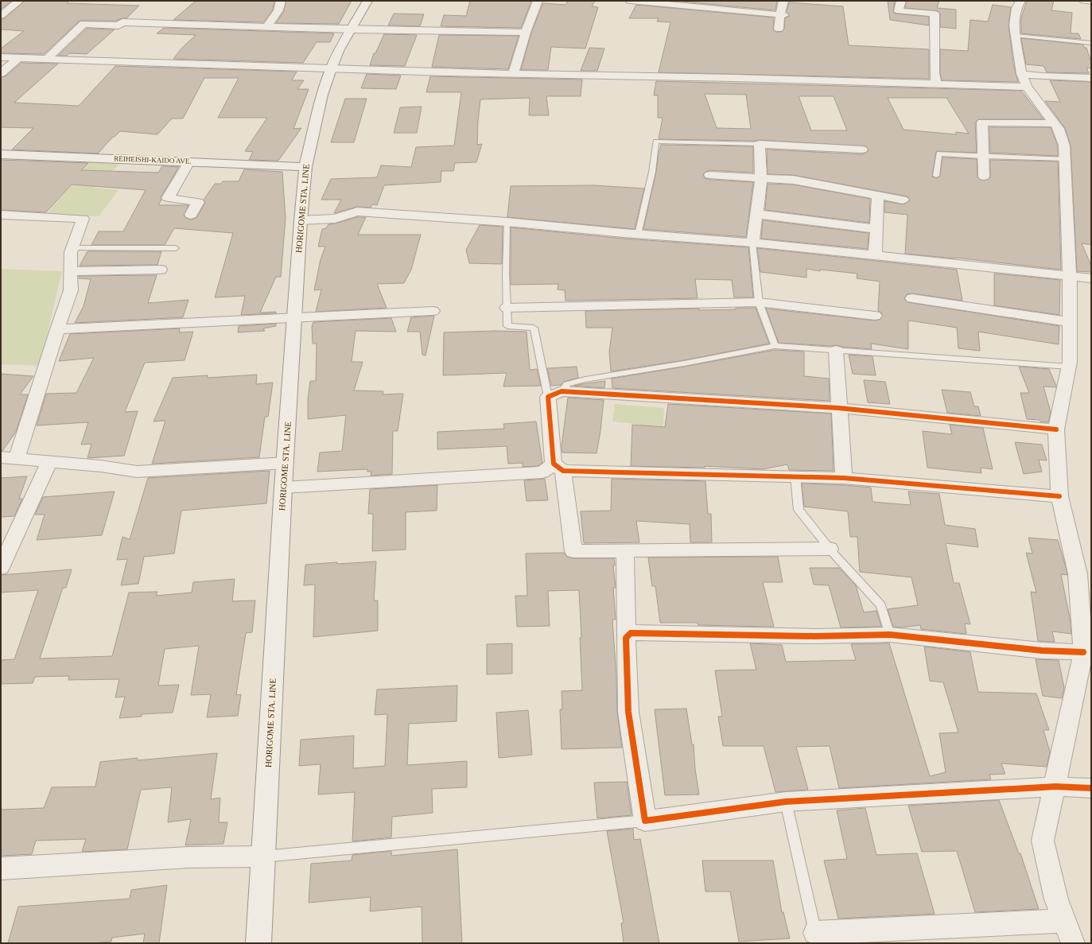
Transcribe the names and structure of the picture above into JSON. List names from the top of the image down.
{
  "streets": {
    "main road": ["REIHEISHI-KAIDO AVE.", "HORIGOME STA. LINE"]
  },
  "crossings": [
    ["REIHEISHI-KAIDO AVE.", "HORIGOME STA. LINE"]
  ]
}
